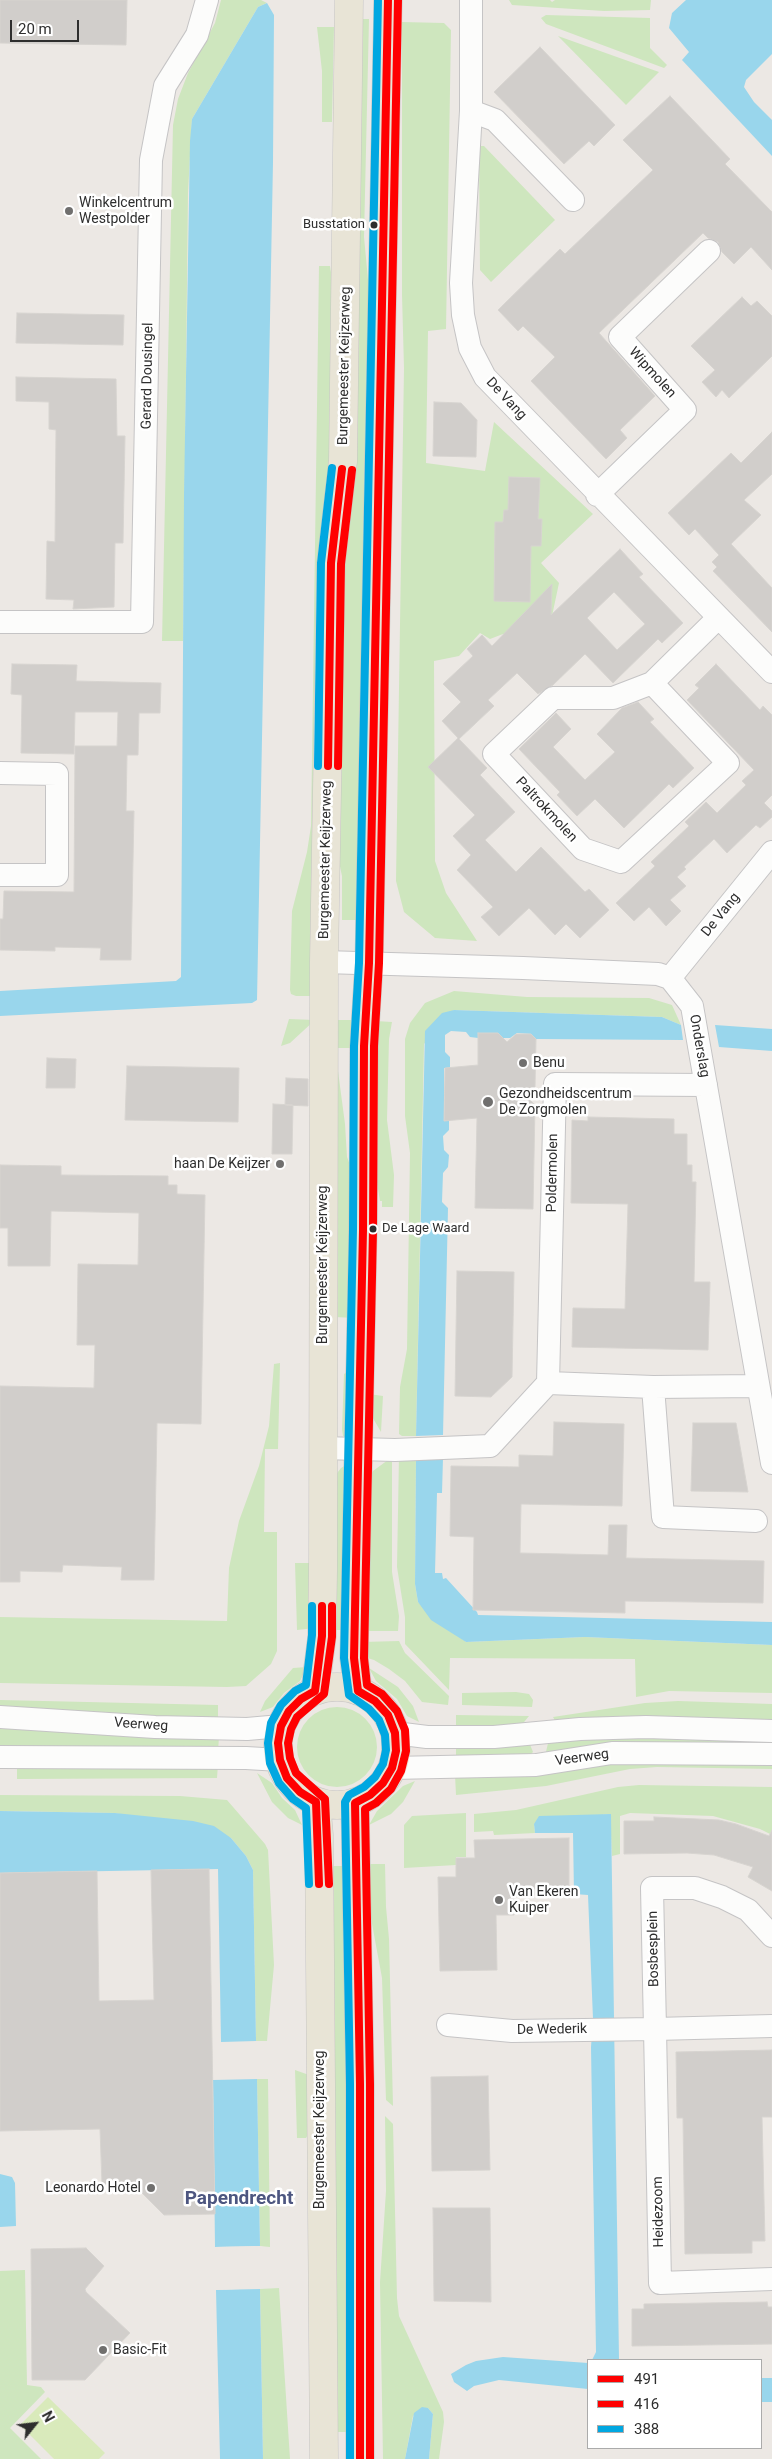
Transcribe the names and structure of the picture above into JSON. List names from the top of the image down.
{
  "streets": {
    "main road": ["Burgemeester Keijzerweg"],
    "street": [
      "Wipmolen",
      "Gerard Dousingel",
      "De Vang",
      "Paltrokmolen",
      "Onderslag",
      "Poldermolen",
      "Veerweg",
      "Bosbesplein",
      "De Wederik",
      "Heidezoom"
    ]
  },
  "crossings": [
    ["Burgemeester Keijzerweg", "Veerweg"],
    ["Wipmolen", "De Vang"],
    ["De Vang", "Paltrokmolen"],
    ["De Vang", "Onderslag"],
    ["Onderslag", "Poldermolen"],
    ["Bosbesplein", "De Wederik"],
    ["Bosbesplein", "Heidezoom"],
    ["De Wederik", "Heidezoom"]
  ],
  "districts": ["Papendrecht"],
  "places": [
    "Winkelcentrum Westpolder",
    "Busstation",
    "Benu",
    "Gezondheidscentrum De Zorgmolen",
    "haan De Keijzer",
    "De Lage Waard",
    "Van Ekeren Kuiper",
    "Leonardo Hotel",
    "Basic-Fit"
  ],
  "lines": ["transit line 491", "transit line 416", "transit line 388"],
  "legend": ["491", "416", "388"],
  "scale_bar": "20 m",
  "north": "top right"
}
